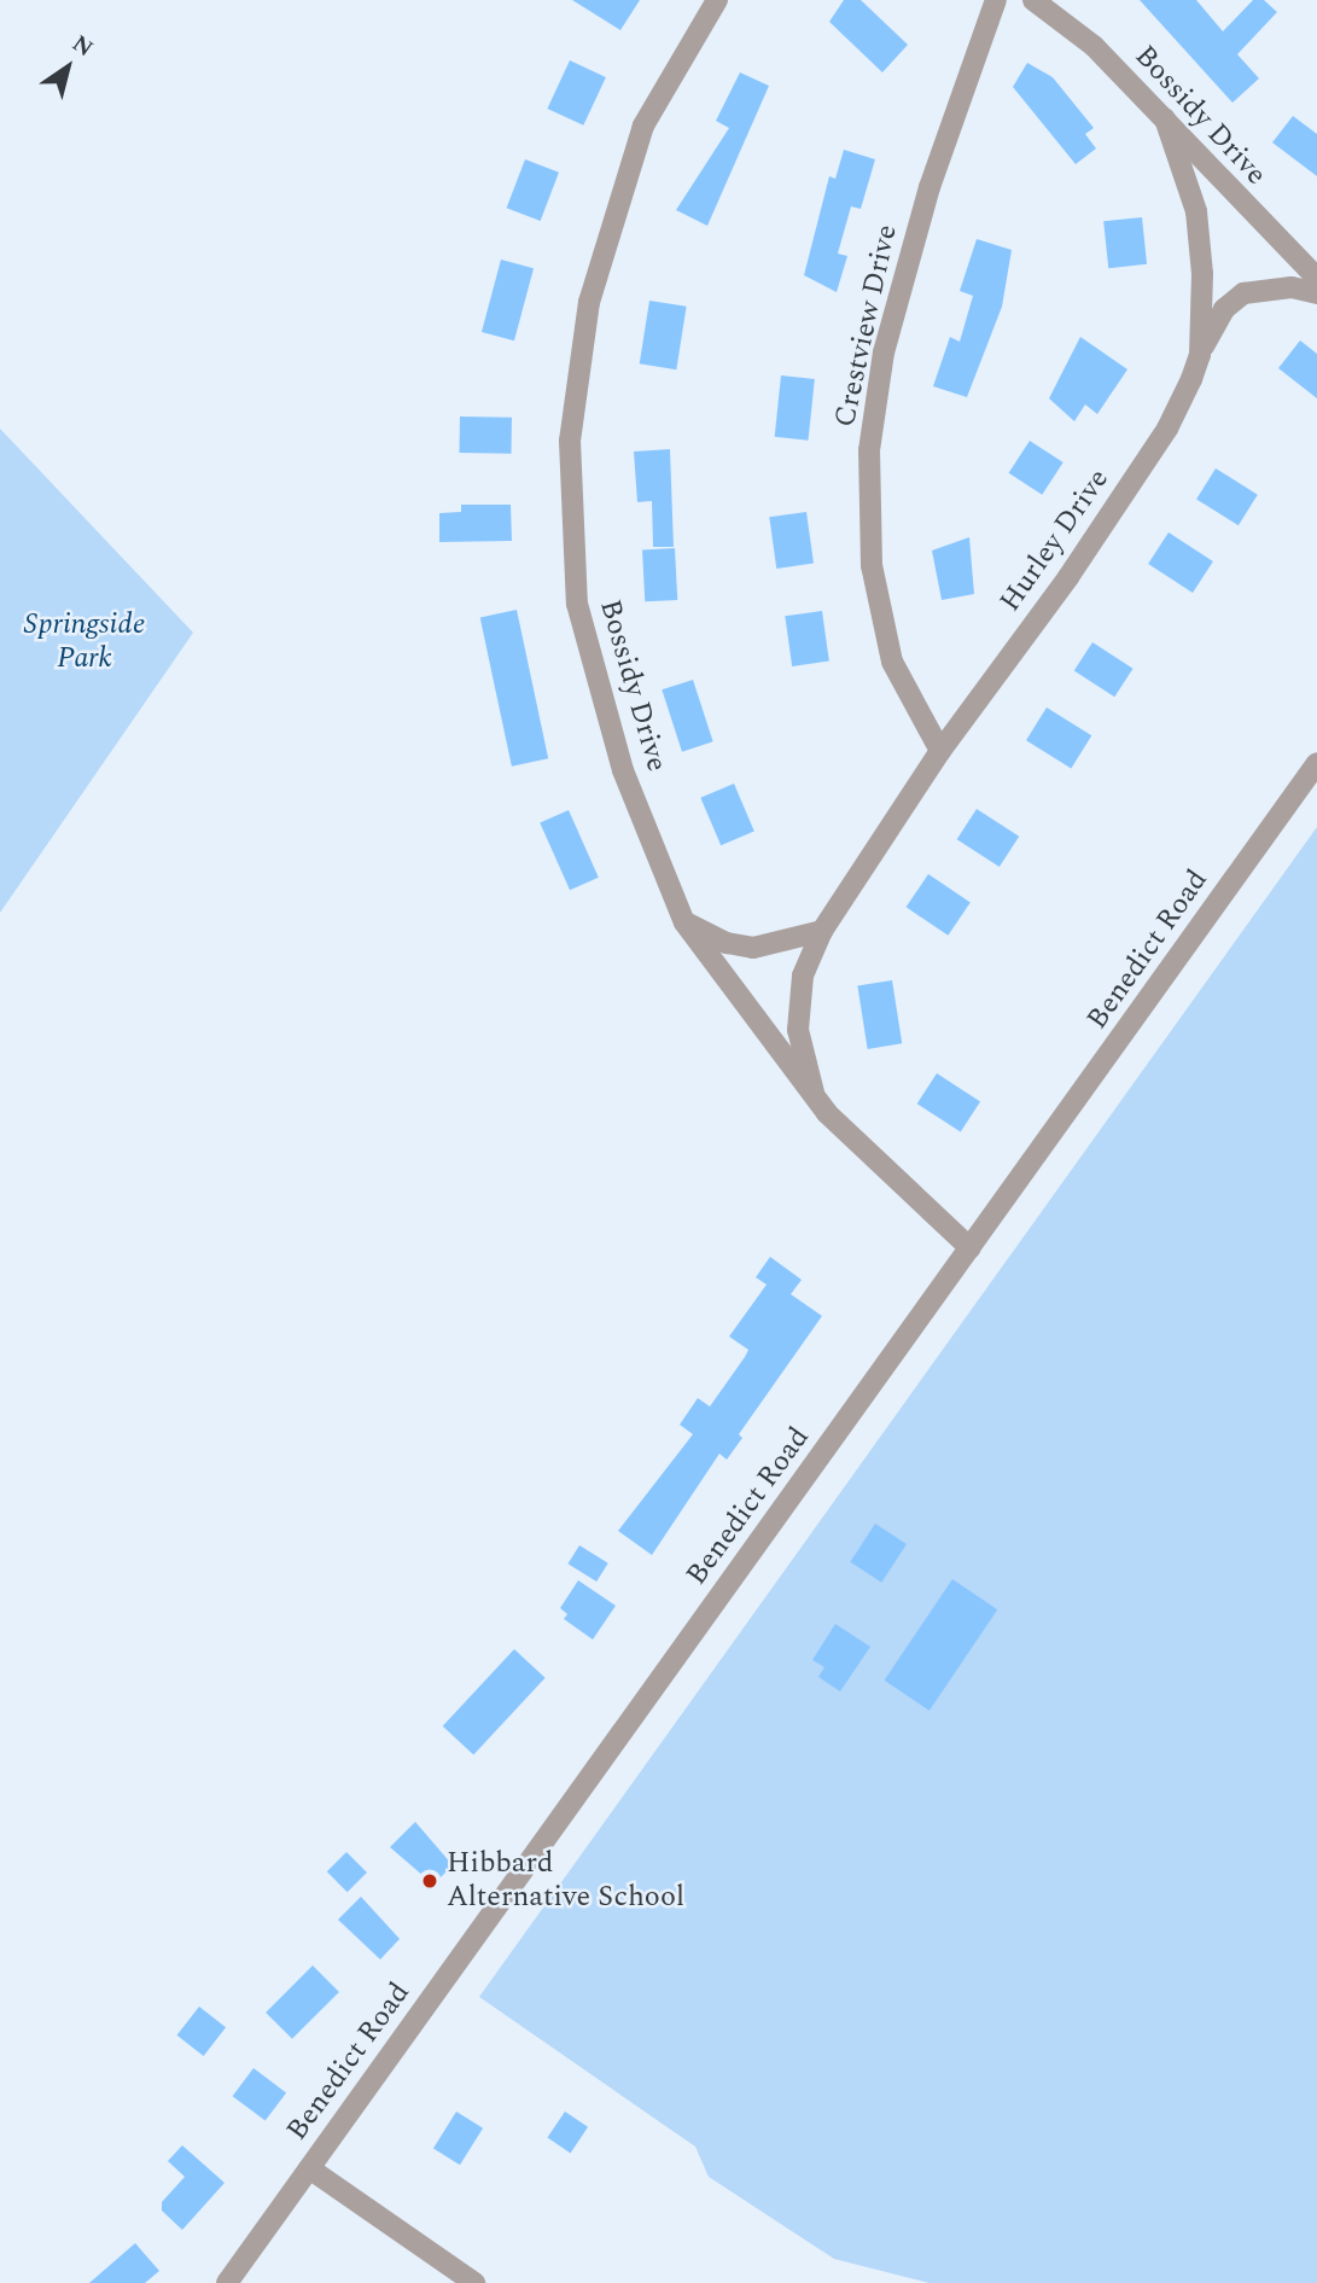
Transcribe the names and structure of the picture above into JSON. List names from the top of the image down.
{
  "streets": {
    "street": [
      "Bossidy Drive",
      "Crestview Drive",
      "Hurley Drive",
      "Benedict Road"
    ]
  },
  "crossings": [
    ["Bossidy Drive", "Hurley Drive"],
    ["Bossidy Drive", "Benedict Road"],
    ["Crestview Drive", "Hurley Drive"]
  ],
  "parks": ["Springside Park"],
  "places": ["Hibbard Alternative School"],
  "north": "top right"
}
